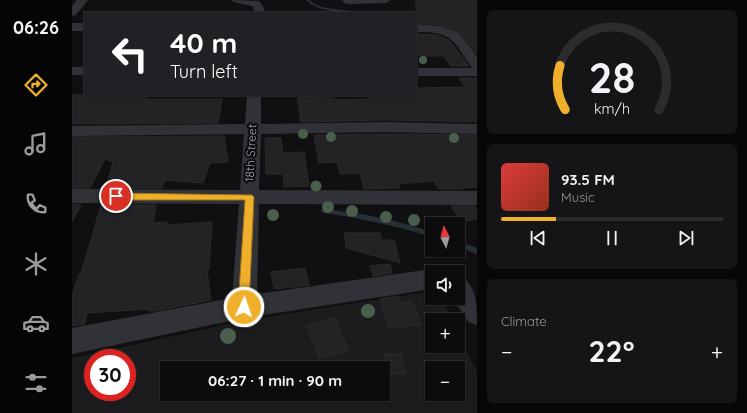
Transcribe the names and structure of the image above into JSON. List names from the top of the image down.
{
  "streets": {
    "street": ["18th Street"]
  },
  "north": "top",
  "page": {
    "tabs": "06:26",
    "turn": ["40 m", "Turn left"],
    "song": ["93.5 FM", "Music"],
    "map_buttons": ["+", "−"],
    "tile": "Climate",
    "heat": ["−", "22°", "+"],
    "limit": "30",
    "trip": "06:27 · 1 min · 90 m",
    "gauge": ["28", "km/h"]
  }
}
